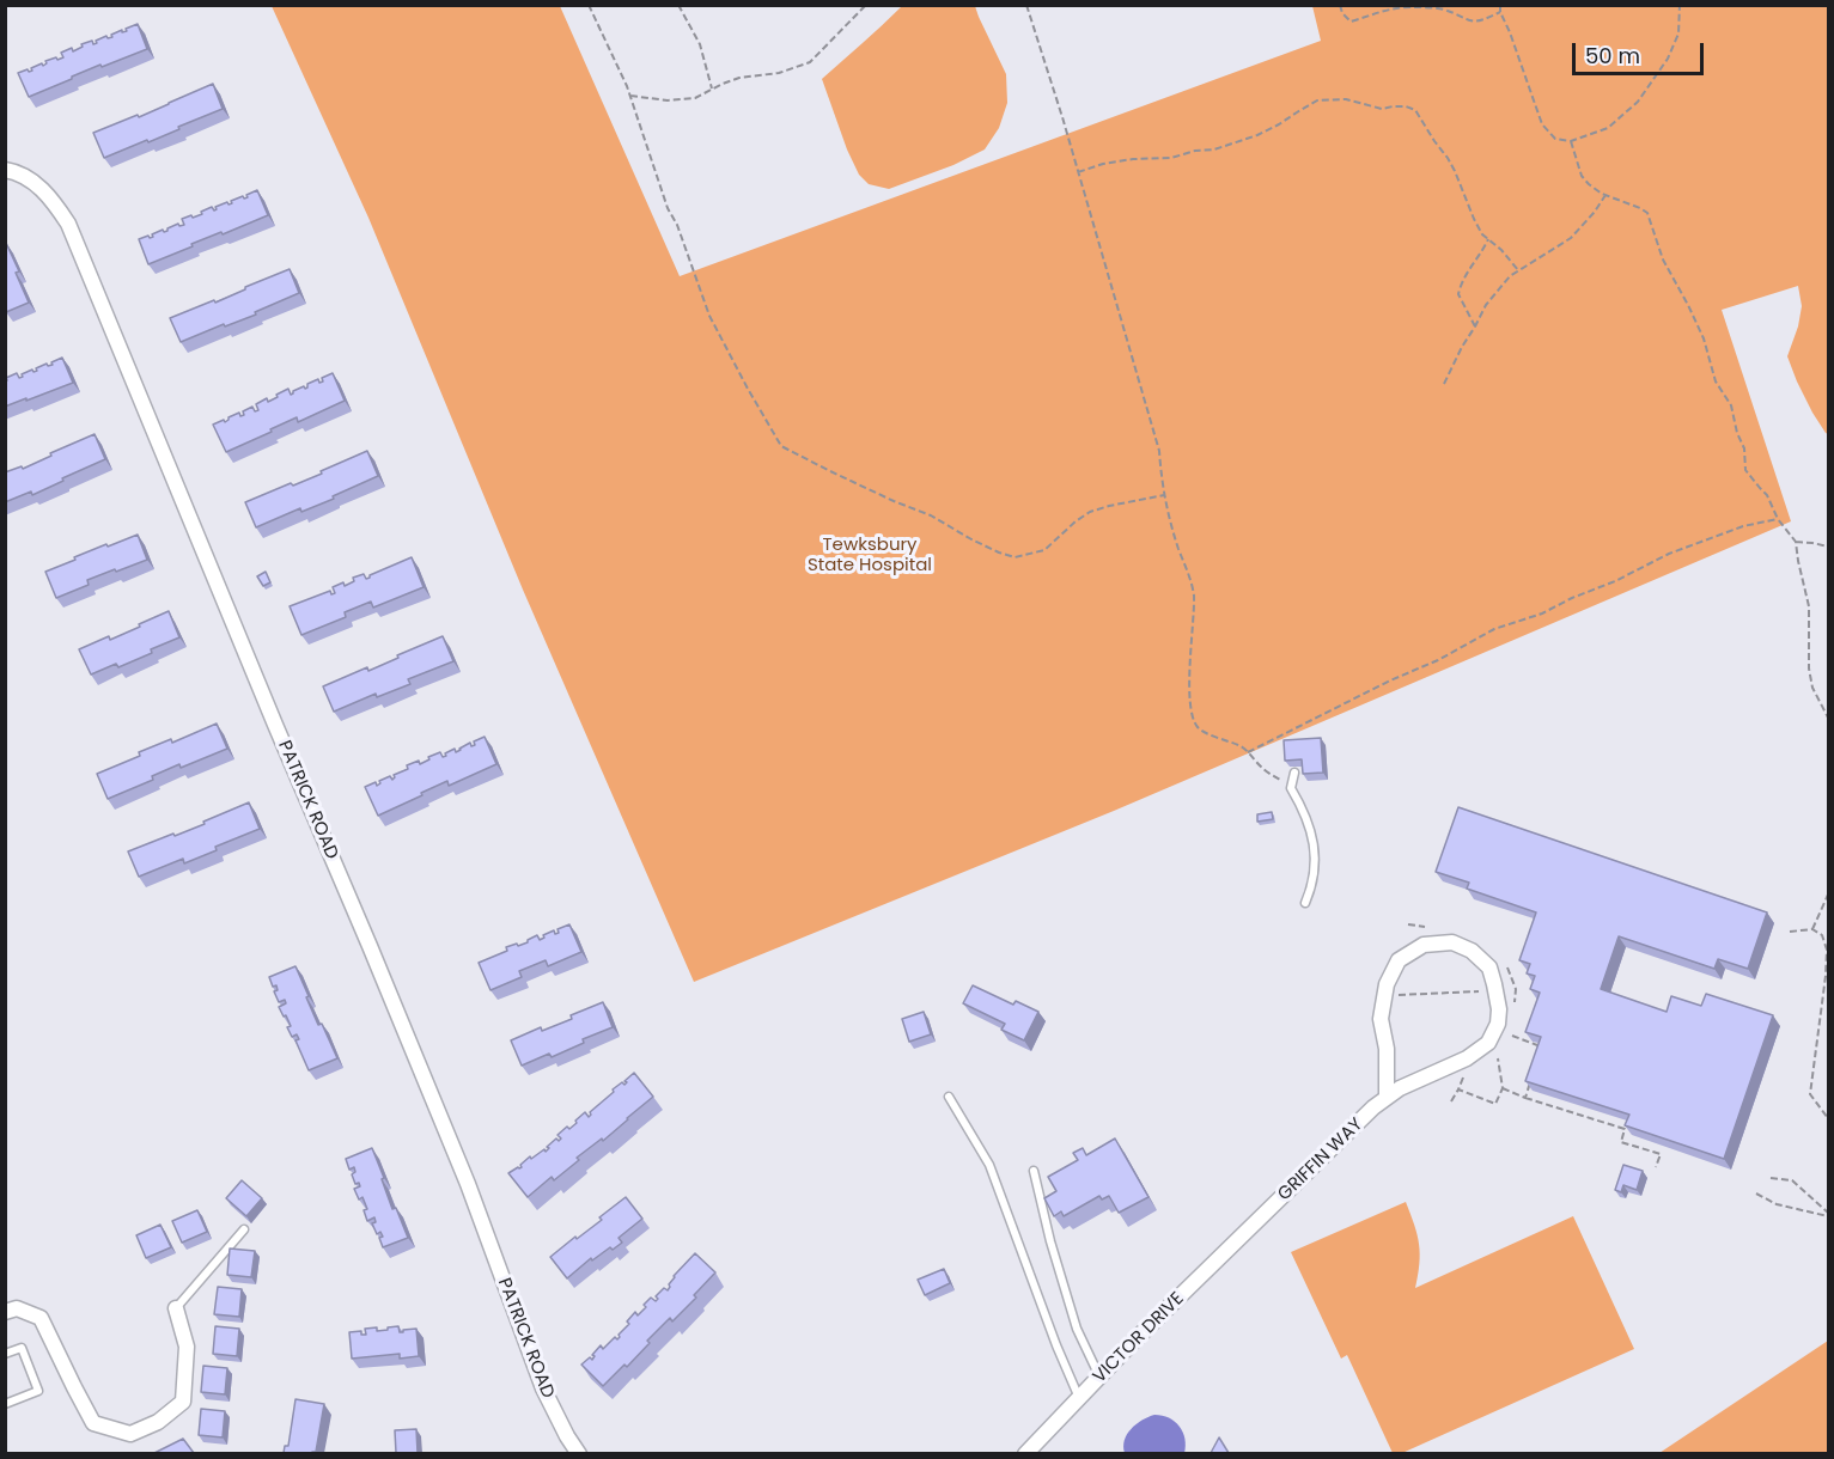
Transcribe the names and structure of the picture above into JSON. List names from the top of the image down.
{
  "streets": {
    "street": ["PATRICK ROAD", "GRIFFIN WAY", "VICTOR DRIVE"]
  },
  "crossings": [
    ["GRIFFIN WAY", "VICTOR DRIVE"]
  ],
  "parks": ["Tewksbury State Hospital"],
  "scale_bar": "50 m"
}
